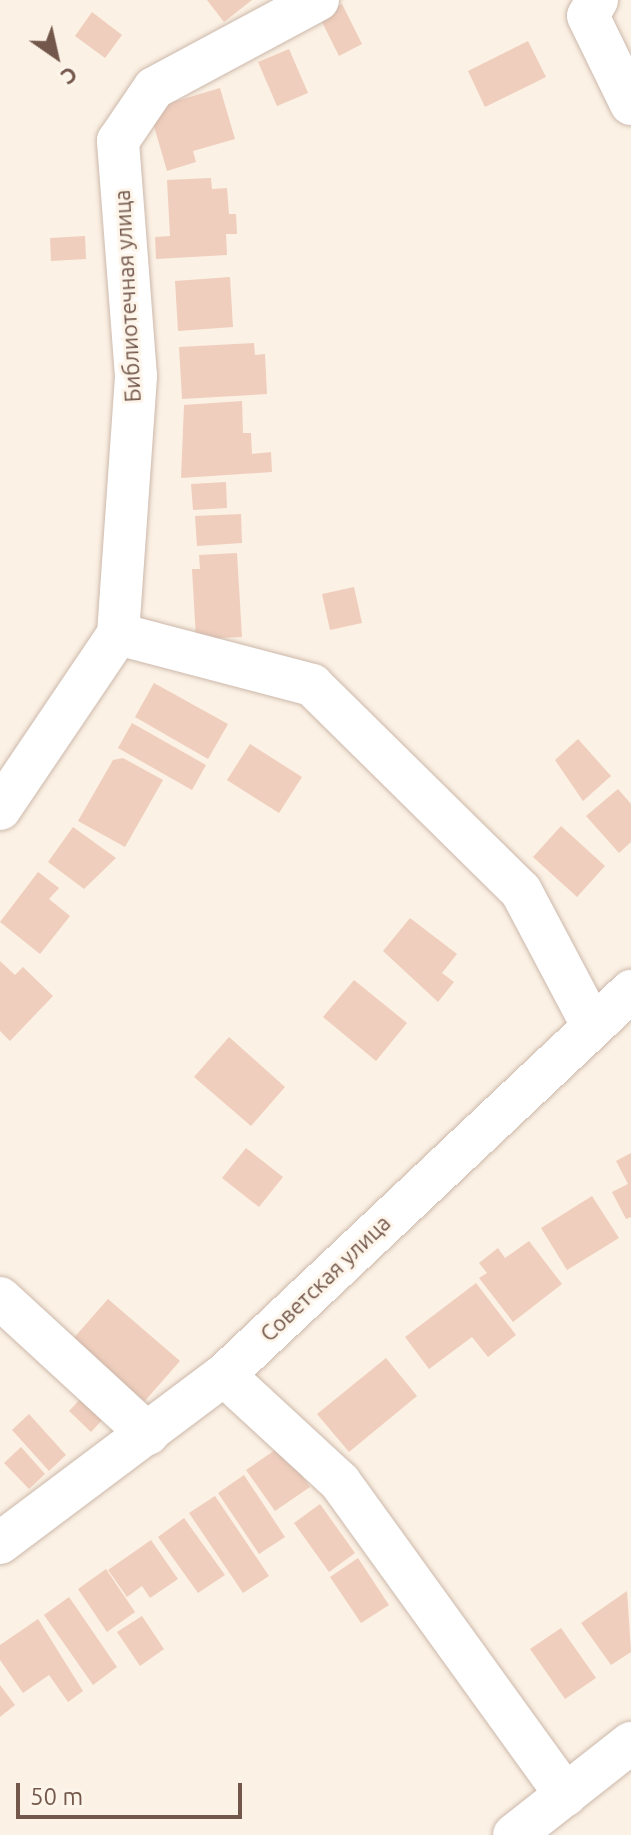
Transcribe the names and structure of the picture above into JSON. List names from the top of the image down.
{
  "streets": {
    "street": ["Библиотечная улица", "Советская улица"]
  },
  "scale_bar": "50 m",
  "north": "bottom right"
}
